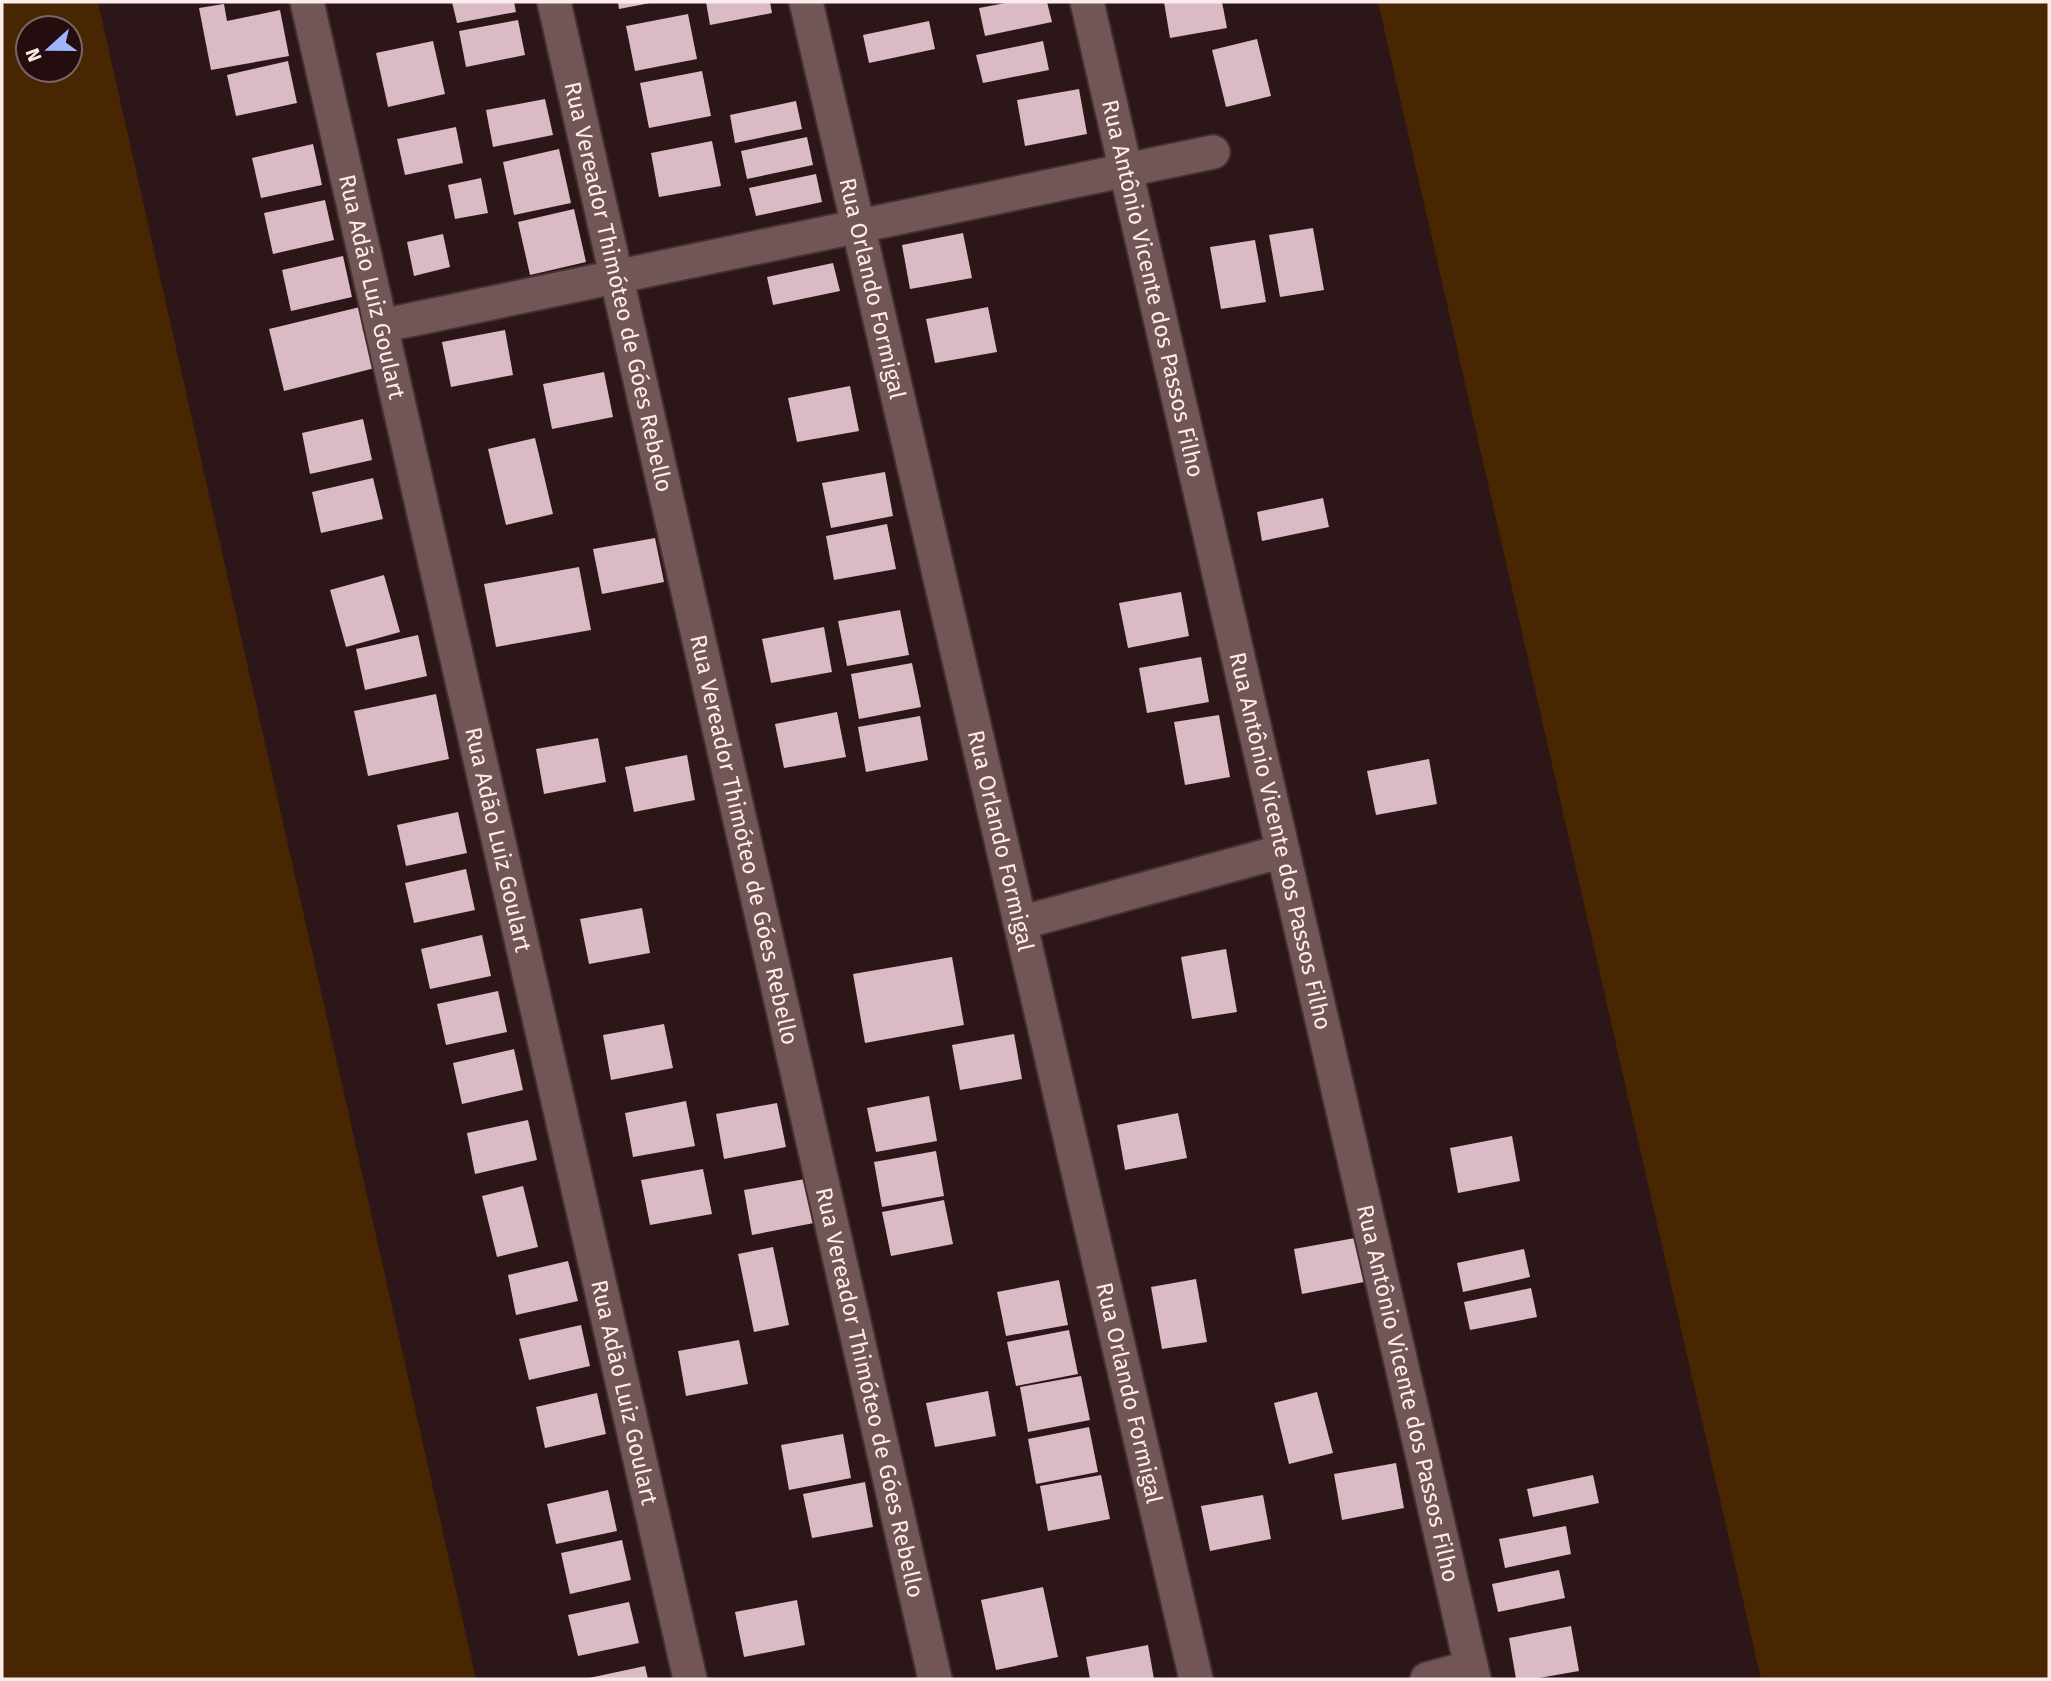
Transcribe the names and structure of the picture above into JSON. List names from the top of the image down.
{
  "streets": {
    "street": [
      "Rua Adão Luiz Goulart",
      "Rua Vereador Thimóteo de Góes Rebello",
      "Rua Orlando Formigal",
      "Rua Antônio Vicente dos Passos Filho"
    ]
  },
  "north": "left"
}
